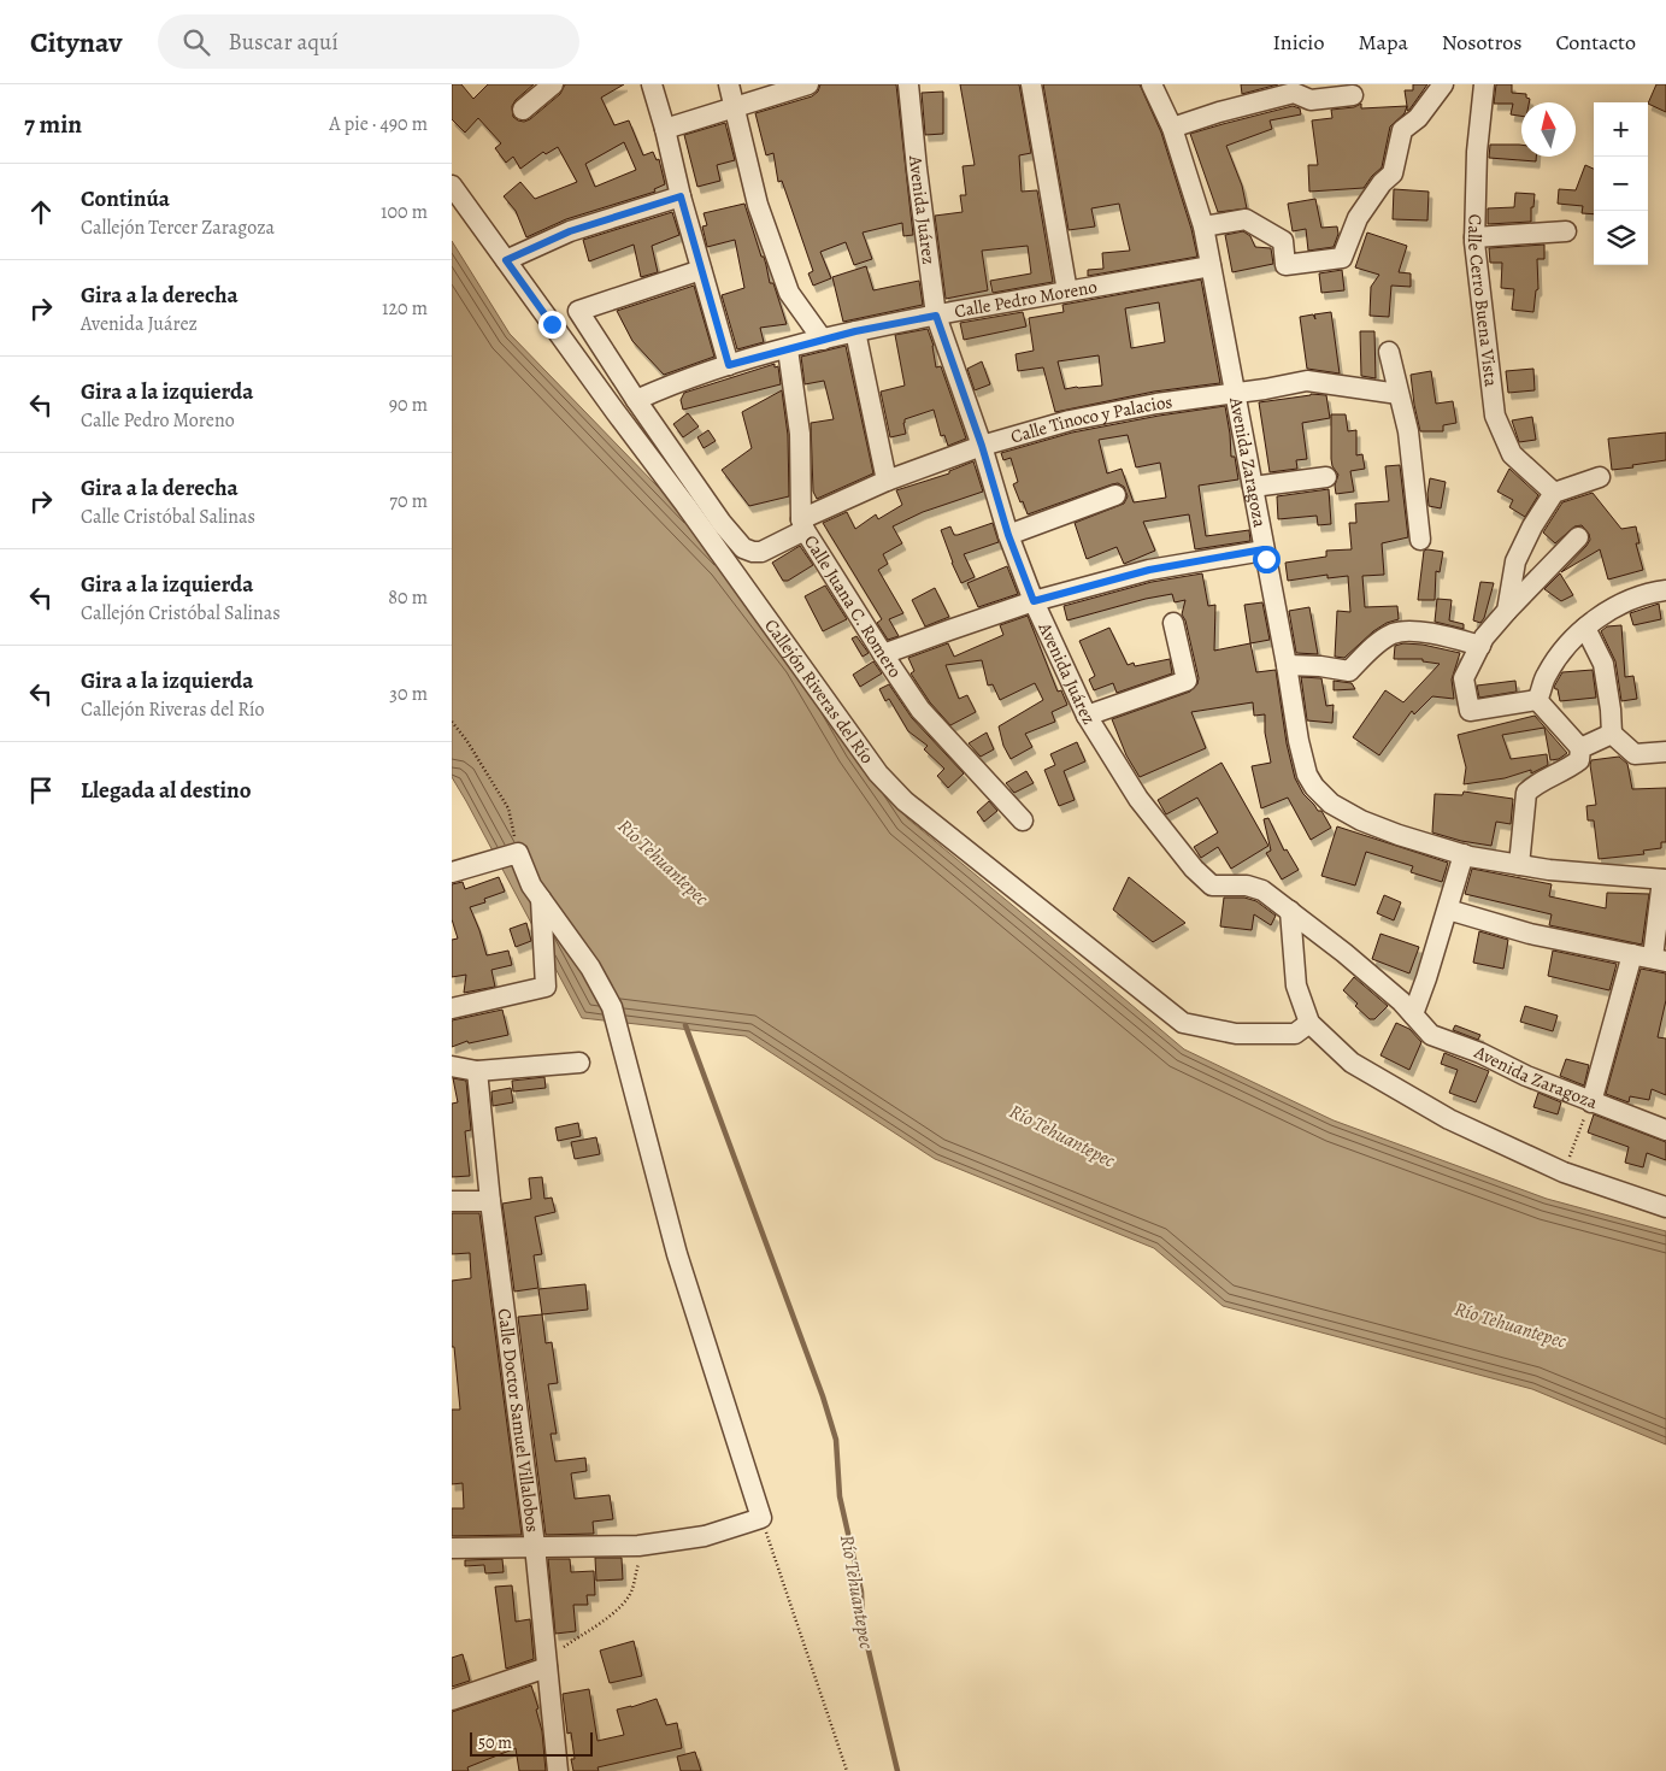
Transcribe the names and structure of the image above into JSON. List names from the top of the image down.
{
  "streets": {
    "street": [
      "Avenida Juárez",
      "Calle Pedro Moreno",
      "Calle Cerro Buena Vista",
      "Calle Tinoco y Palacios",
      "Avenida Zaragoza",
      "Calle Juana C. Romero",
      "Callejón Riveras del Río",
      "Calle Doctor Samuel Villalobos"
    ]
  },
  "crossings": [
    ["Avenida Juárez", "Calle Pedro Moreno"],
    ["Avenida Juárez", "Calle Tinoco y Palacios"],
    ["Avenida Juárez", "Avenida Zaragoza"],
    ["Calle Pedro Moreno", "Calle Tinoco y Palacios"],
    ["Calle Pedro Moreno", "Avenida Zaragoza"],
    ["Calle Pedro Moreno", "Calle Juana C. Romero"],
    ["Calle Tinoco y Palacios", "Avenida Zaragoza"],
    ["Calle Tinoco y Palacios", "Calle Juana C. Romero"]
  ],
  "water": ["Río Tehuantepec"],
  "scale_bar": "50 m",
  "north": "top",
  "page": {
    "header": "Citynav",
    "search": "Buscar aquí",
    "nav": [
      "Inicio",
      "Mapa",
      "Nosotros",
      "Contacto"
    ],
    "heading": ["7 min", "A pie · 490 m"],
    "map_buttons": ["+", "−"],
    "list": [
      ["Continúa", "Callejón Tercer Zaragoza", "100 m"],
      ["Gira a la derecha", "Avenida Juárez", "120 m"],
      ["Gira a la izquierda", "Calle Pedro Moreno", "90 m"],
      ["Gira a la derecha", "Calle Cristóbal Salinas", "70 m"],
      ["Gira a la izquierda", "Callejón Cristóbal Salinas", "80 m"],
      ["Gira a la izquierda", "Callejón Riveras del Río", "30 m"],
      "Llegada al destino"
    ],
    "scale": "50 m"
  }
}
